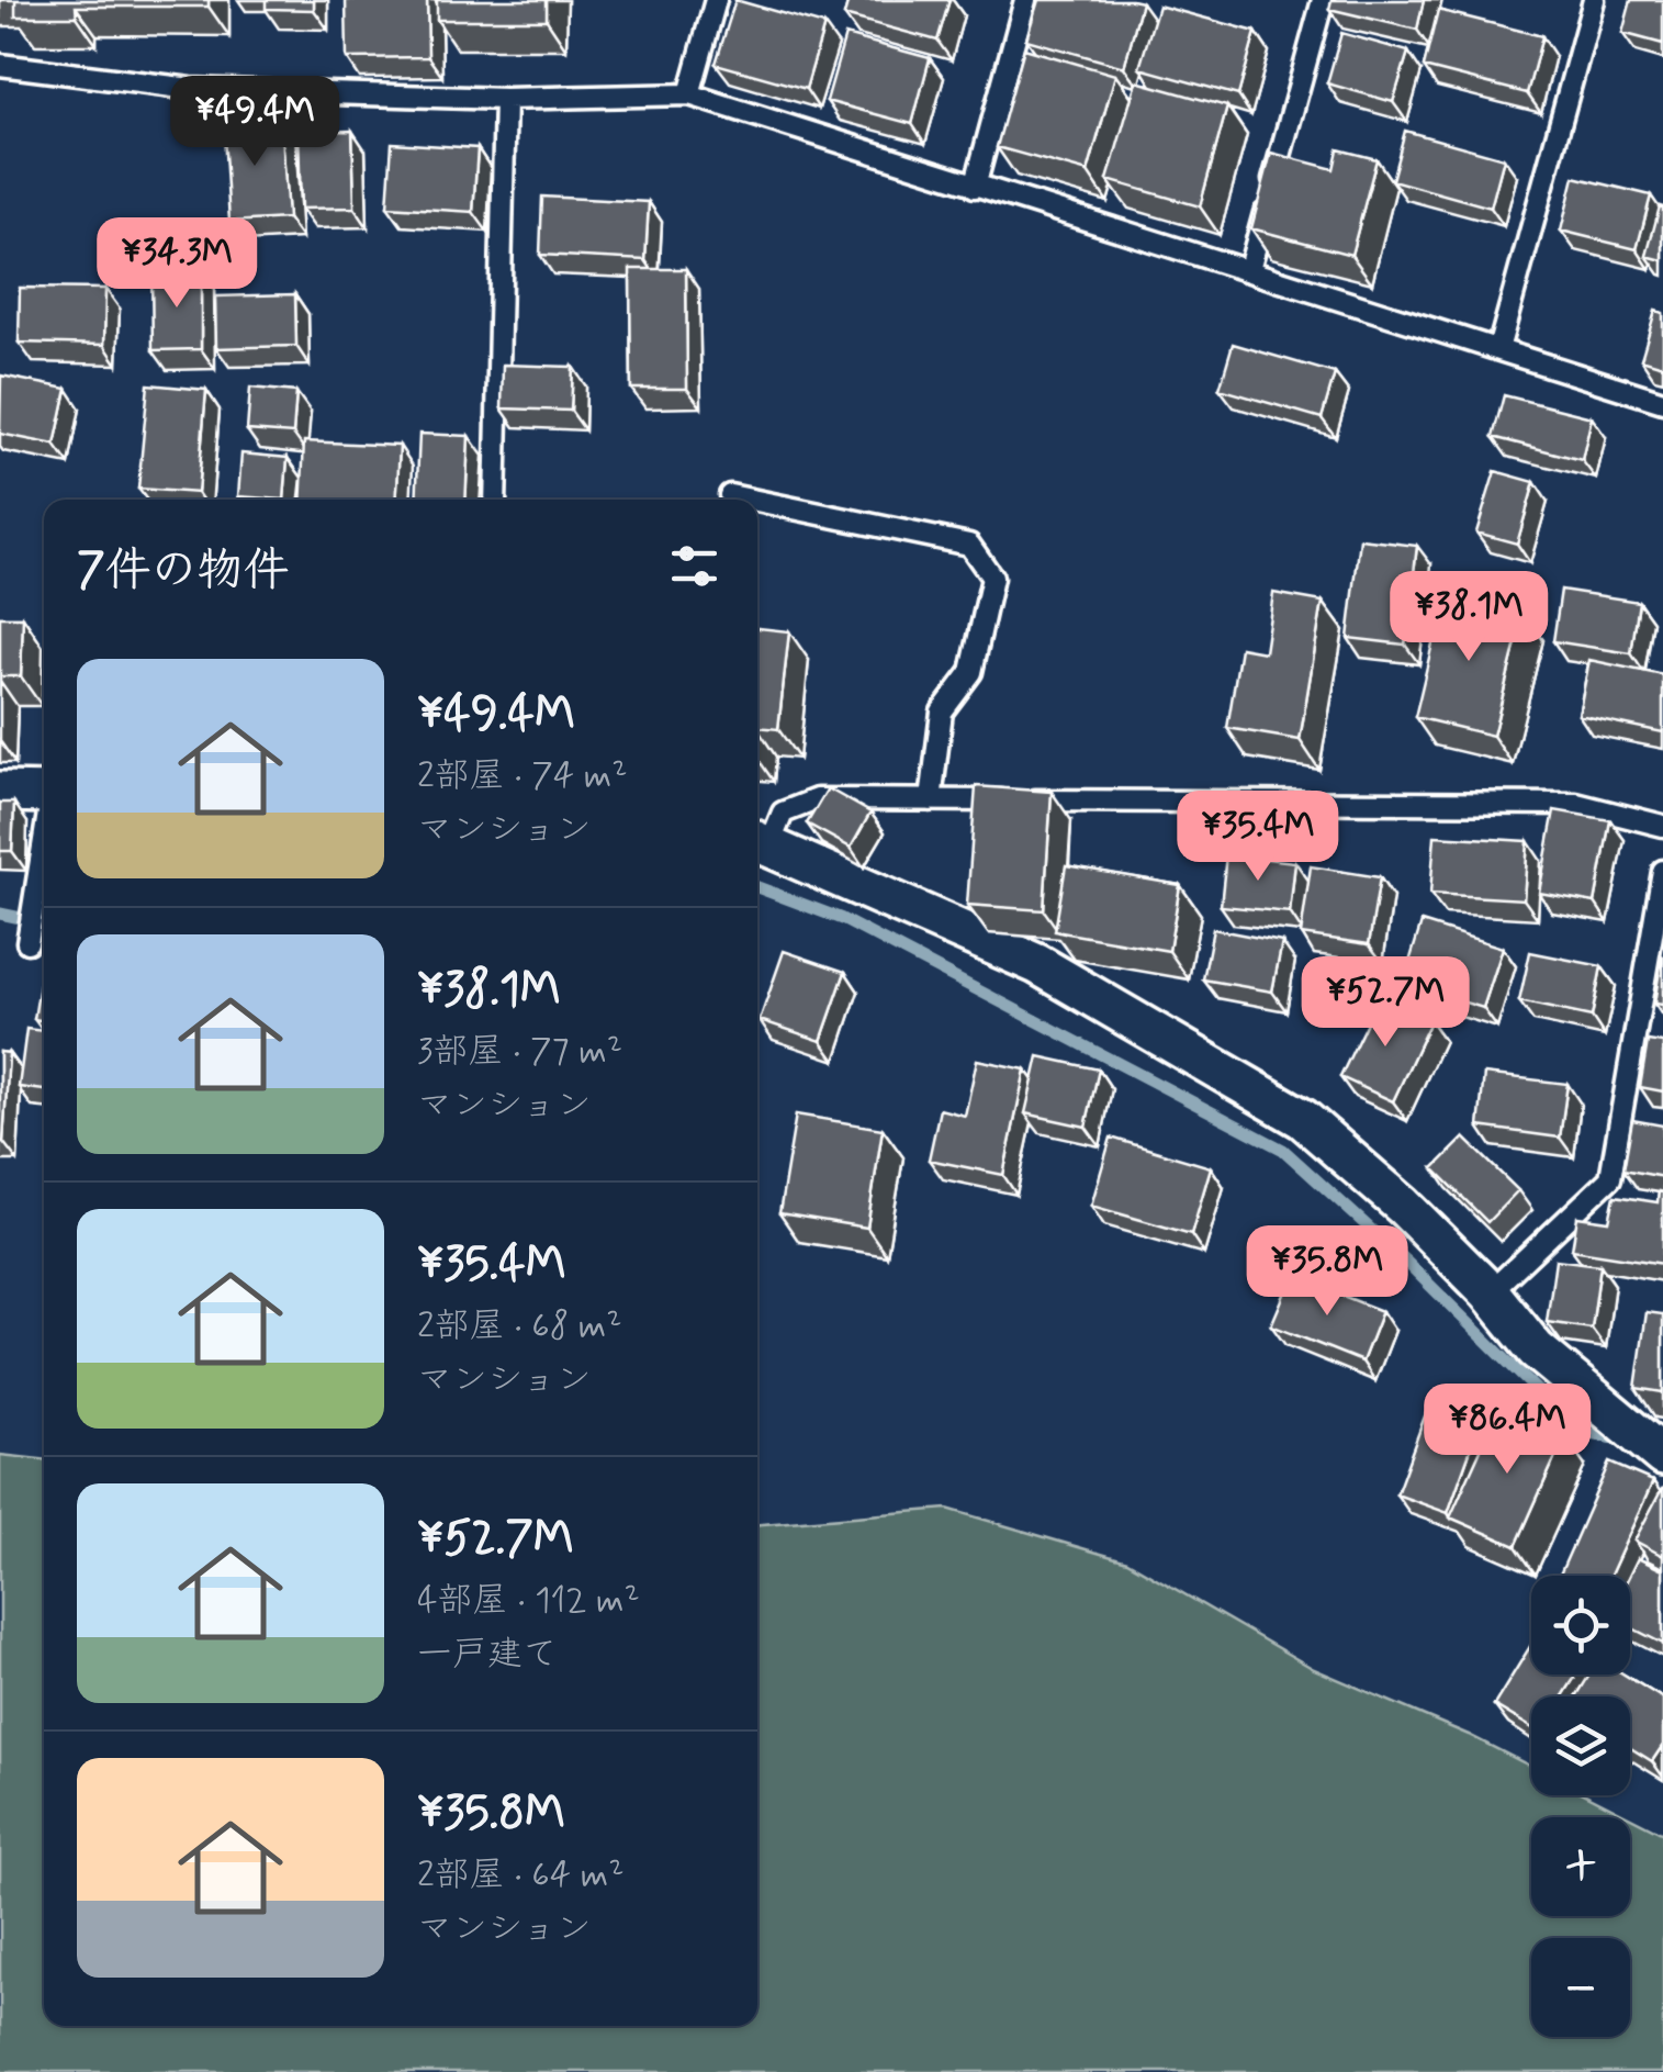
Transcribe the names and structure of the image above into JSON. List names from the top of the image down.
{
  "page": {
    "price": [
      "¥49.4M",
      "¥34.3M",
      "¥38.1M",
      "¥35.4M",
      "¥52.7M",
      "¥35.8M",
      "¥86.4M"
    ],
    "heading": "7件の物件",
    "list": [
      {
        "name": "¥49.4M",
        "note": "2部屋 · 74 m² · マンション"
      },
      {
        "name": "¥38.1M",
        "note": "3部屋 · 77 m² · マンション"
      },
      {
        "name": "¥35.4M",
        "note": "2部屋 · 68 m² · マンション"
      },
      {
        "name": "¥52.7M",
        "note": "4部屋 · 112 m² · 一戸建て"
      },
      {
        "name": "¥35.8M",
        "note": "2部屋 · 64 m² · マンション"
      }
    ],
    "map_buttons": ["+", "−"]
  }
}
